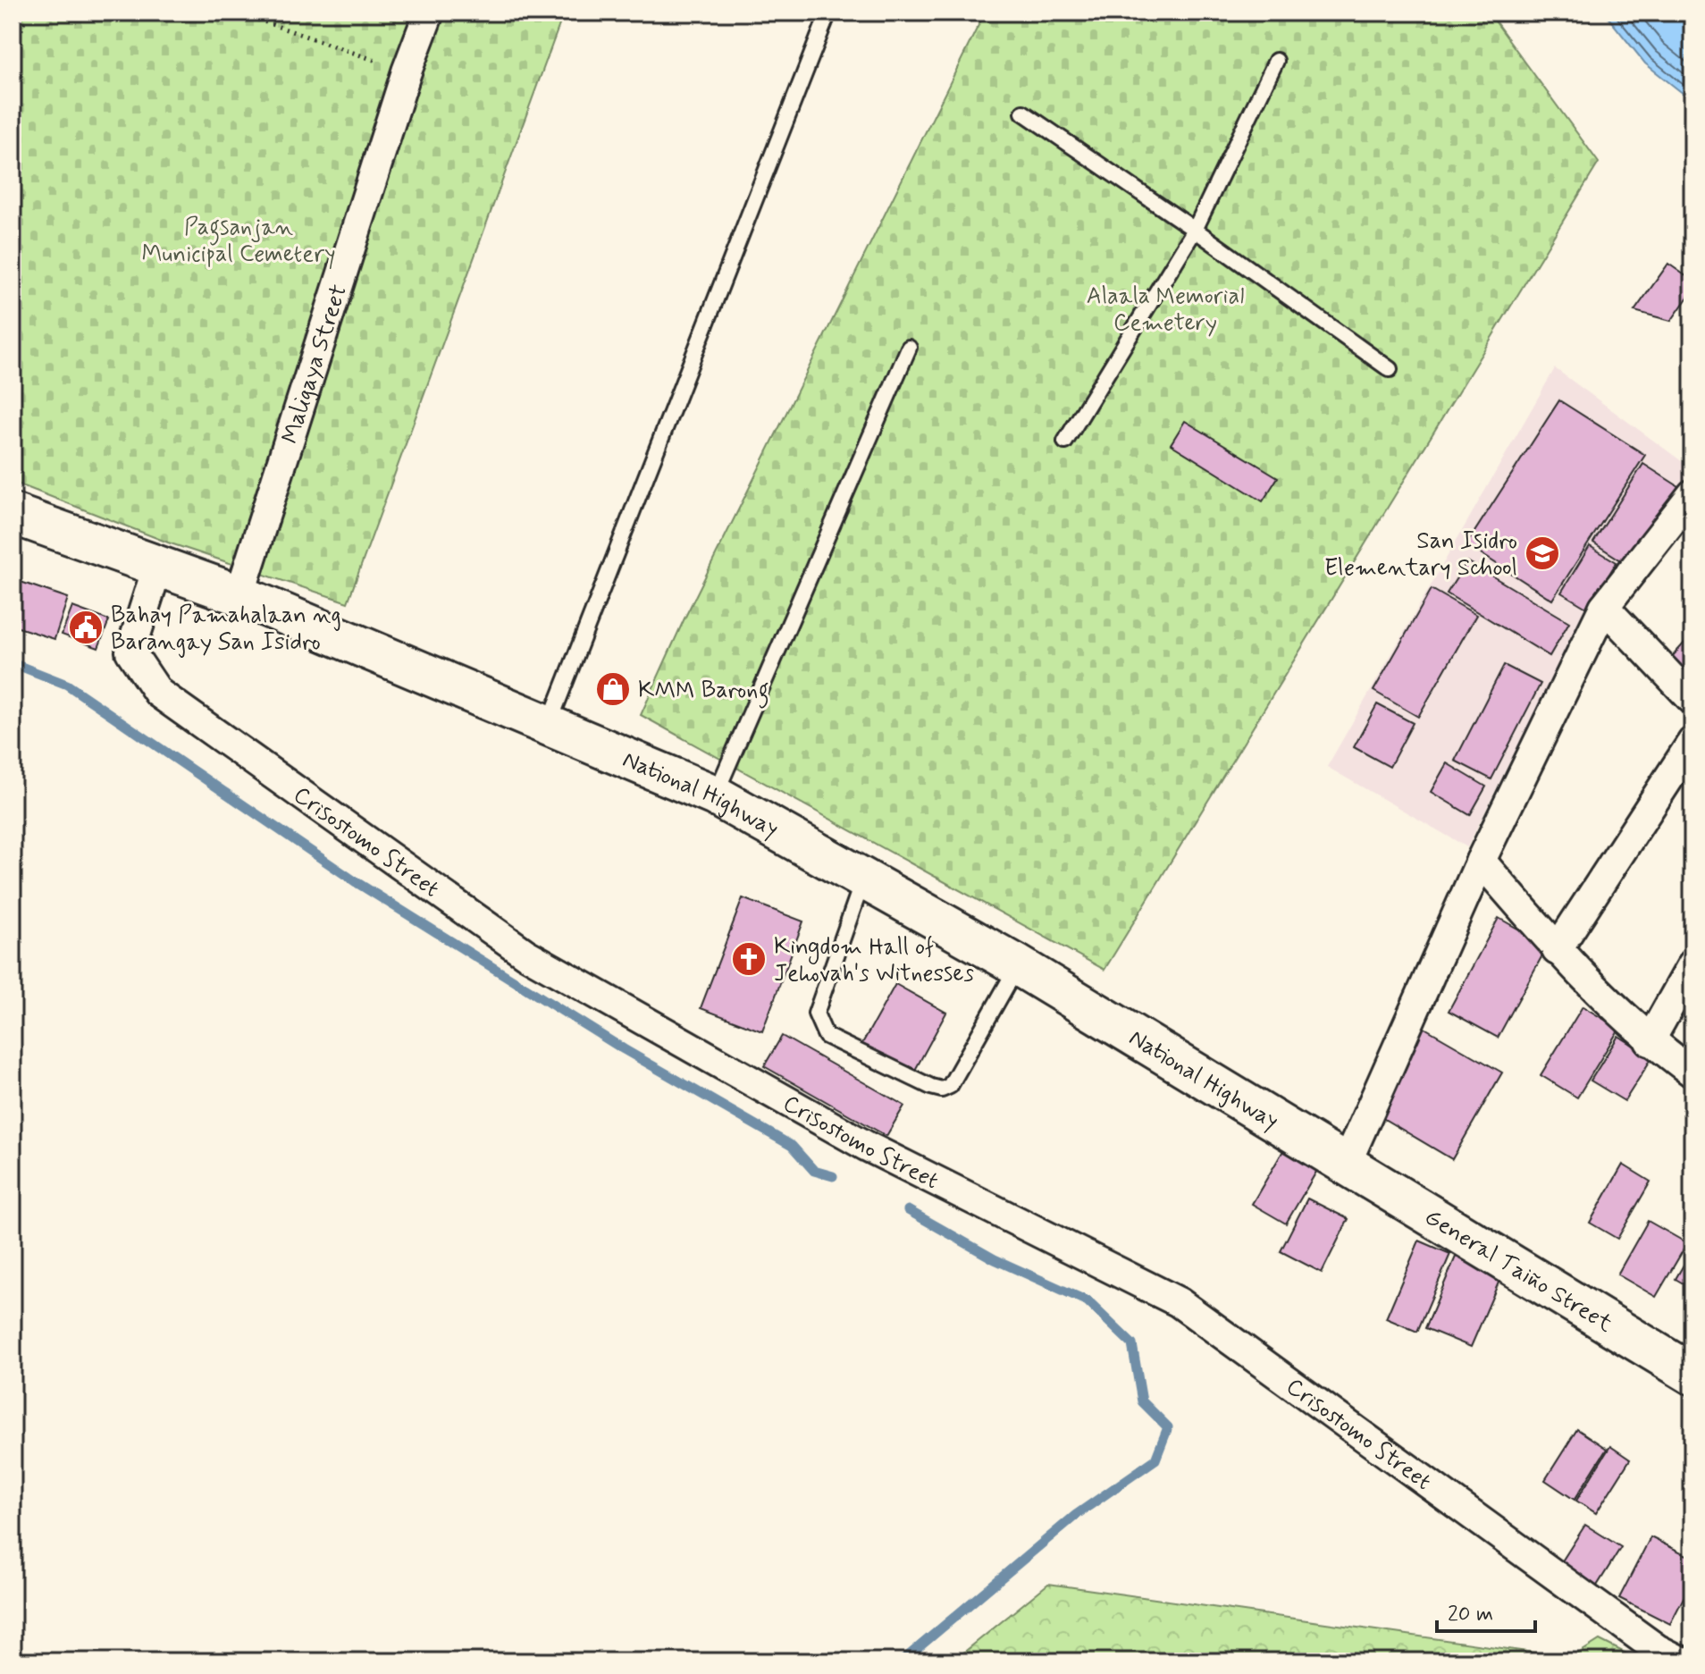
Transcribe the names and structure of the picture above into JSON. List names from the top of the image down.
{
  "streets": {
    "main road": ["National Highway", "General Taiño Street"],
    "street": ["Maligaya Street", "Crisostomo Street"]
  },
  "crossings": [
    ["Maligaya Street", "National Highway"],
    ["National Highway", "Crisostomo Street"],
    ["National Highway", "General Taiño Street"]
  ],
  "parks": ["Pagsanjan Municipal Cemetery", "Alaala Memorial Cemetery"],
  "places": {
    "school or university": ["San Isidro Elementary School"],
    "public building": ["Bahay Pamahalaan ng Barangay San Isidro"],
    "shop": ["KMM Barong"],
    "church": ["Kingdom Hall of Jehovah's Witnesses"]
  },
  "scale_bar": "20 m"
}
